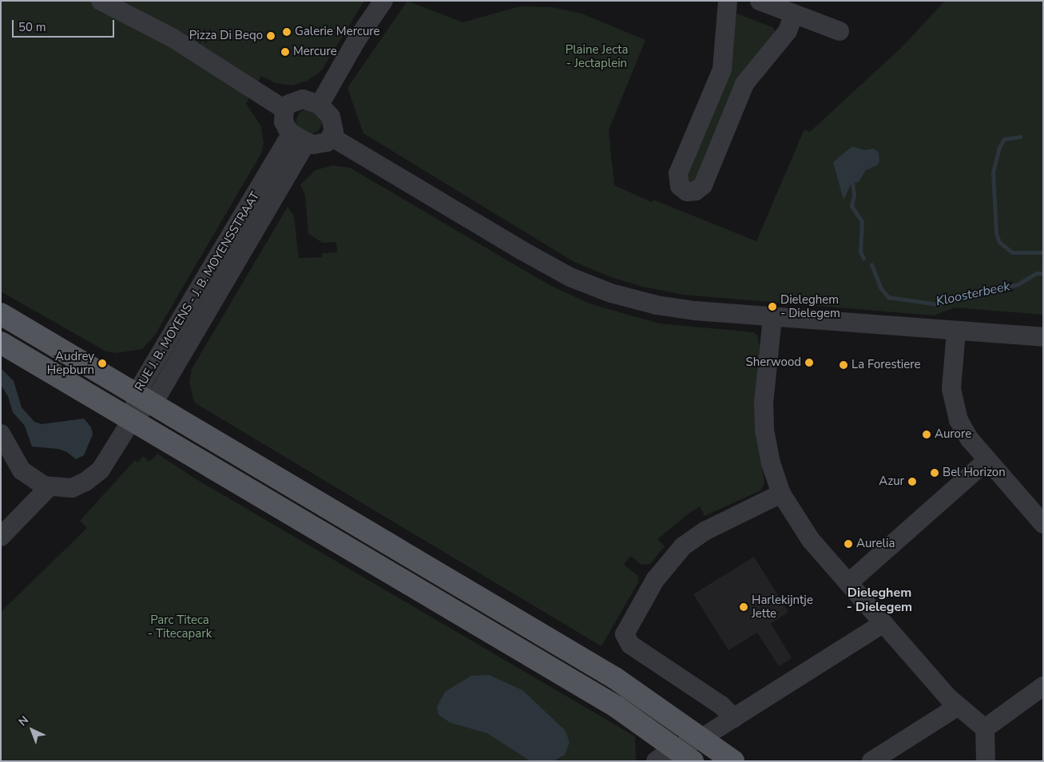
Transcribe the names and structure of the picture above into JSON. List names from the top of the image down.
{
  "streets": {
    "street": ["RUE J. B. MOYENS - J. B. MOYENSSTRAAT"]
  },
  "districts": ["Dieleghem - Dielegem"],
  "water": ["Kloosterbeek"],
  "parks": ["Plaine Jecta - Jectaplein", "Parc Titeca - Titecapark"],
  "places": [
    "Galerie Mercure",
    "Pizza Di Beqo",
    "Mercure",
    "Dieleghem - Dielegem",
    "Sherwood",
    "Audrey Hepburn",
    "La Forestiere",
    "Aurore",
    "Bel Horizon",
    "Azur",
    "Aurelia",
    "Harlekijntje Jette"
  ],
  "scale_bar": "50 m",
  "north": "top left"
}
